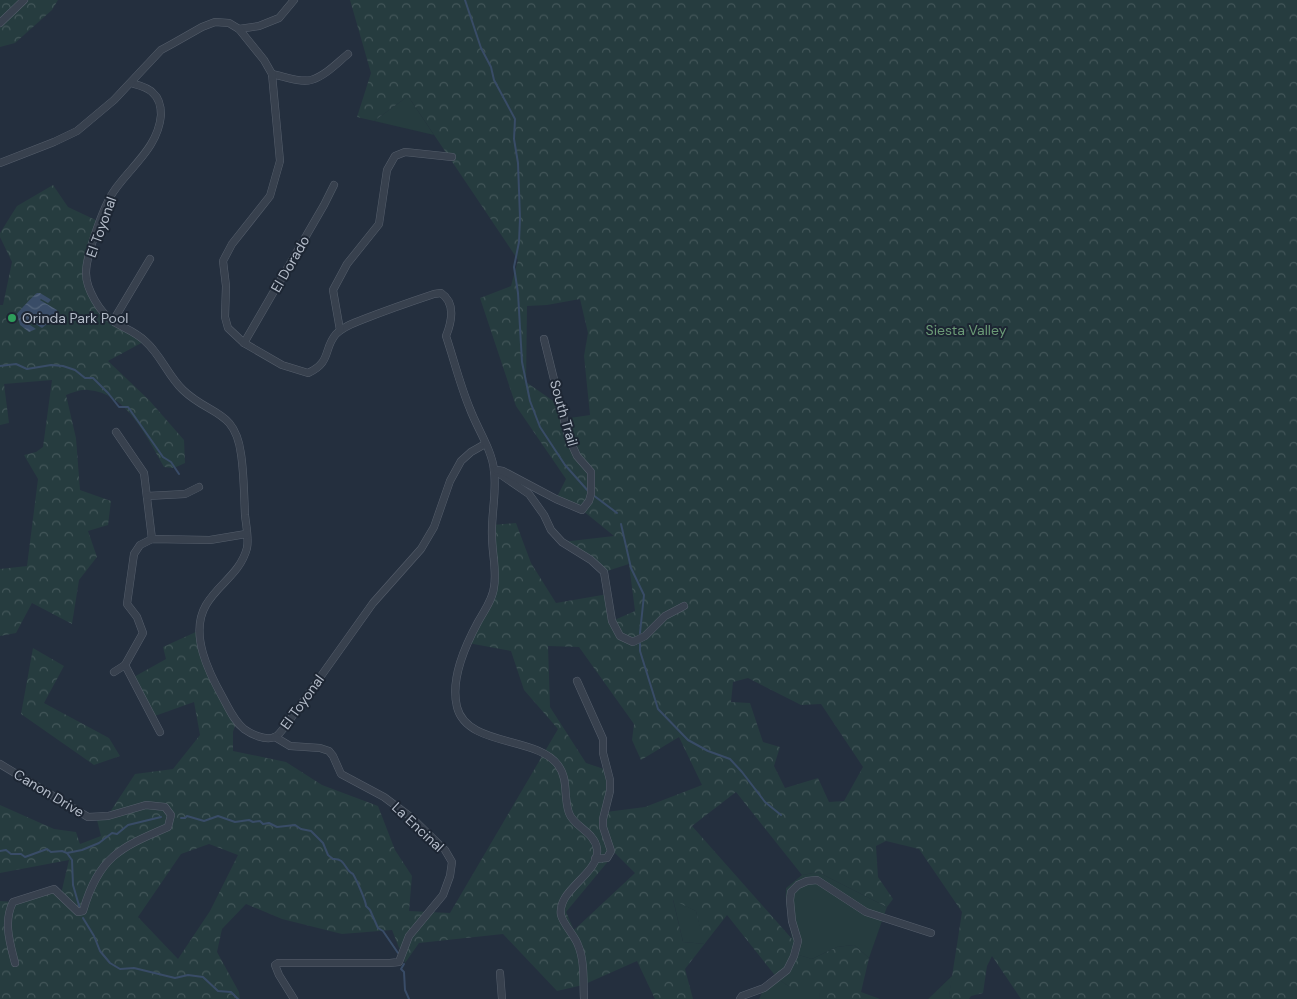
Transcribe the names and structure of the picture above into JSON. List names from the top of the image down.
{
  "streets": {
    "street": [
      "El Toyonal",
      "El Dorado",
      "South Trail",
      "Canon Drive",
      "La Encinal"
    ]
  },
  "crossings": [
    ["El Toyonal", "La Encinal"]
  ],
  "parks": ["Siesta Valley"],
  "places": ["Orinda Park Pool"]
}
